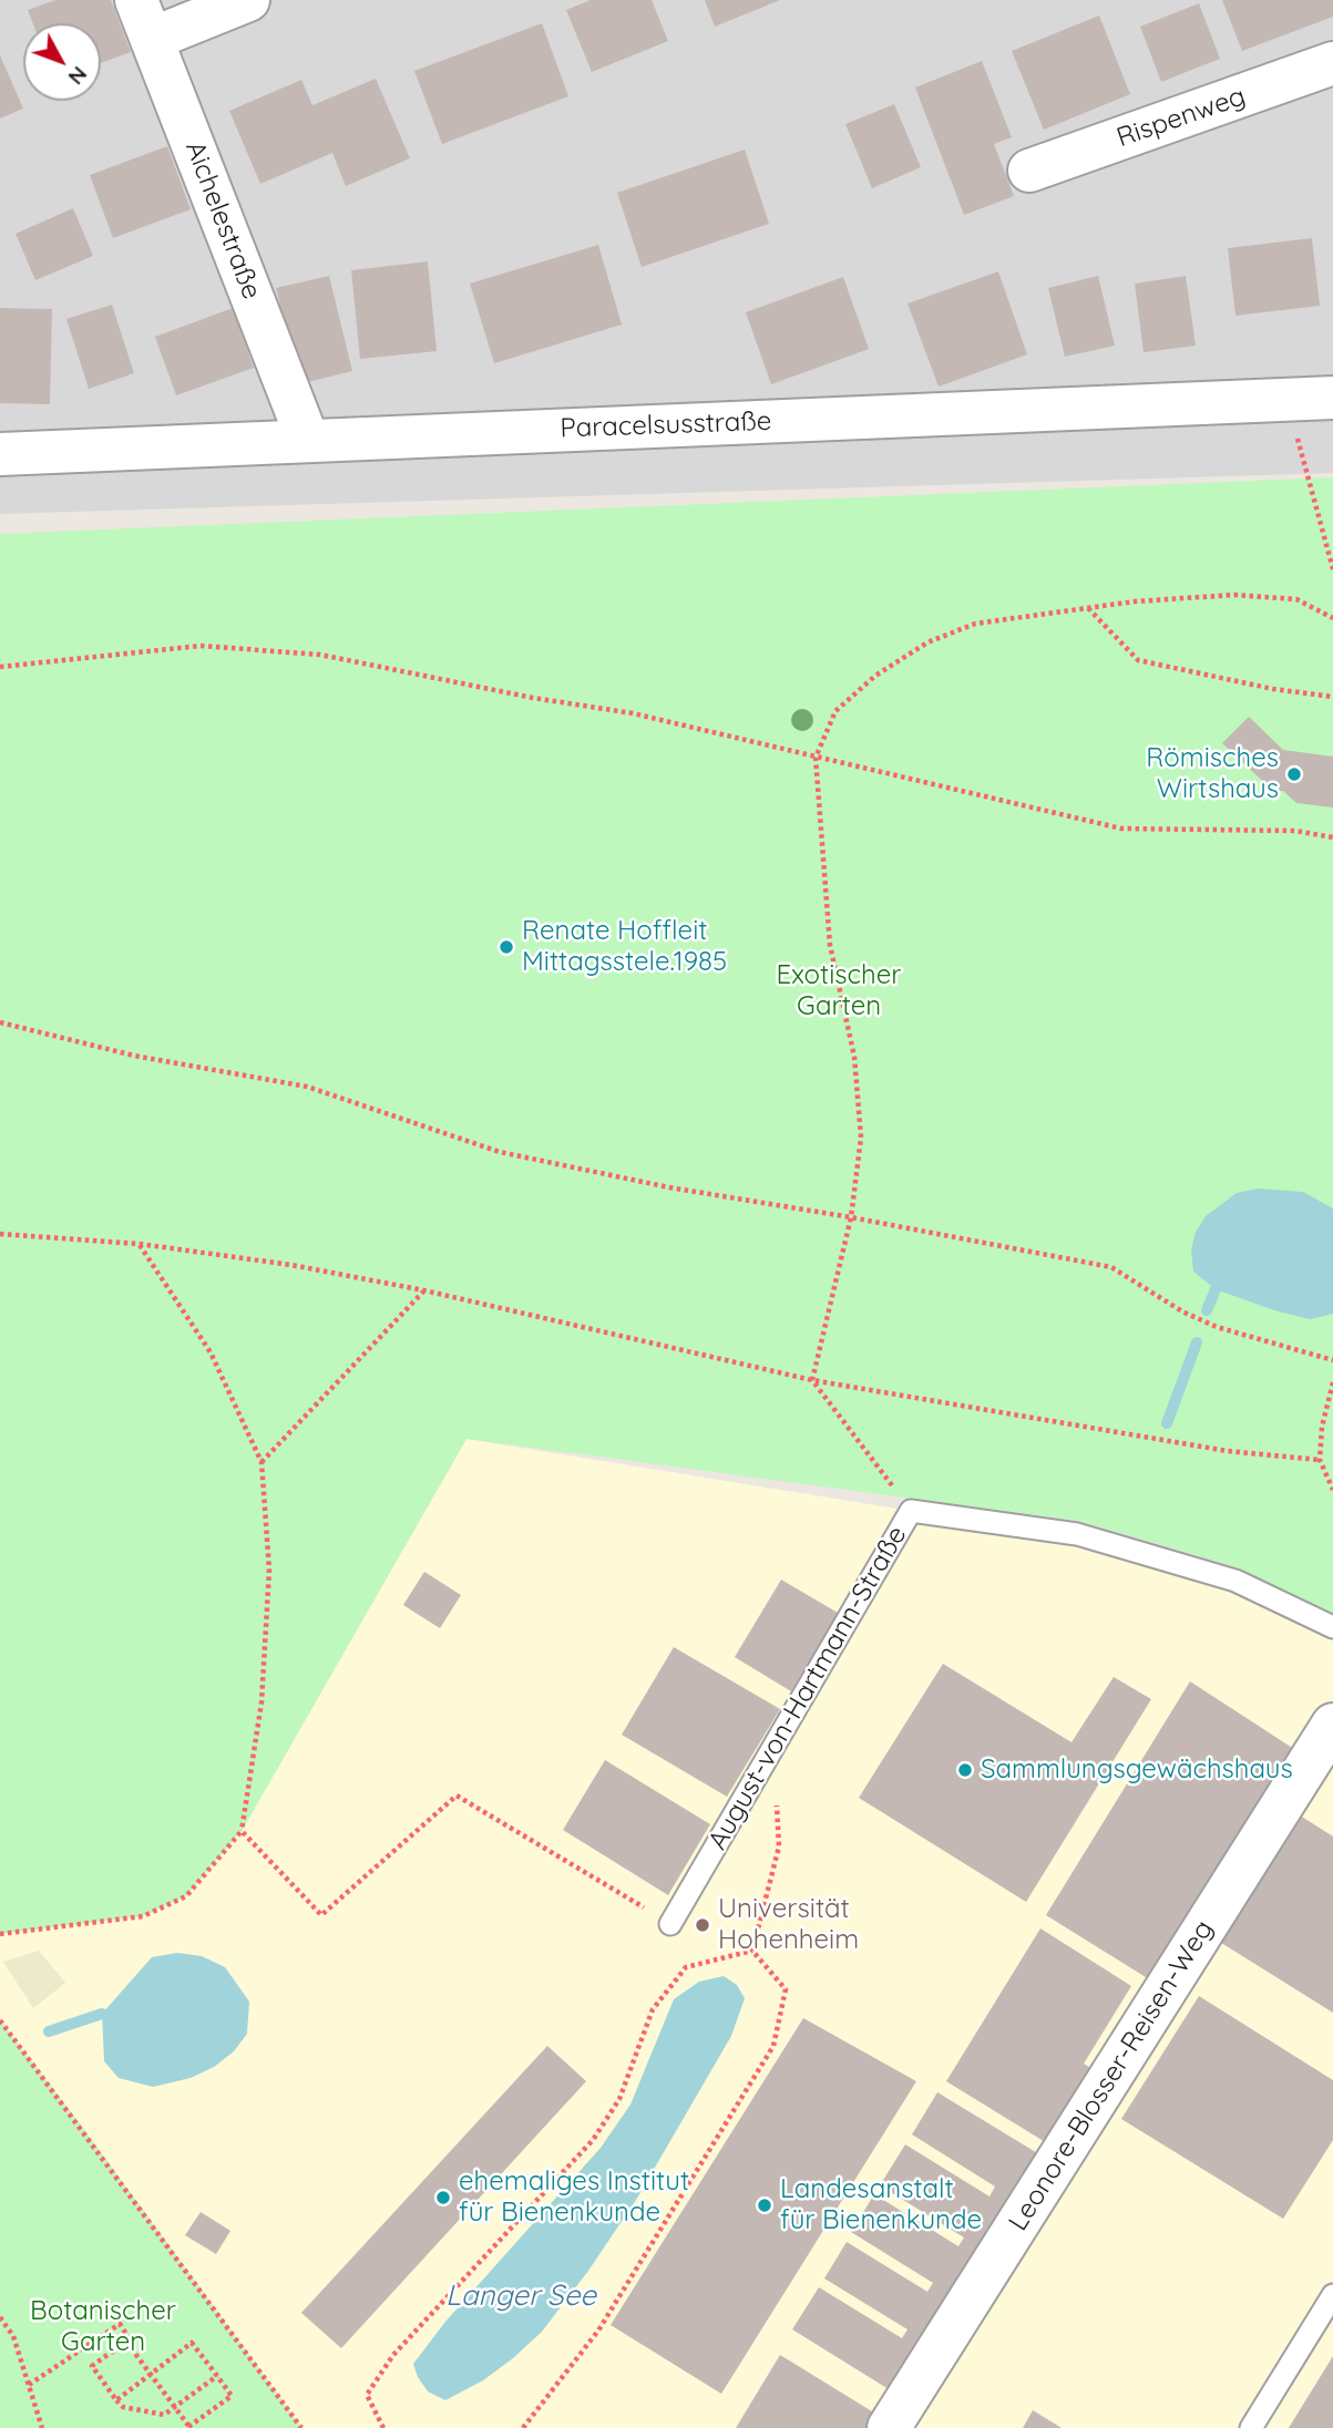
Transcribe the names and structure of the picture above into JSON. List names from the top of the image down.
{
  "streets": {
    "street": [
      "Rispenweg",
      "Aichelestraße",
      "Paracelsusstraße",
      "Leonore-Blosser-Reisen-Weg"
    ],
    "lane": ["August-von-Hartmann-Straße"]
  },
  "crossings": [
    ["Aichelestraße", "Paracelsusstraße"]
  ],
  "water": ["Langer See"],
  "parks": ["Exotischer Garten", "Botanischer Garten"],
  "places": [
    "Römisches Wirtshaus",
    "Renate Hoffleit Mittagsstele.1985",
    "Sammlungsgewächshaus",
    "Universität Hohenheim",
    "ehemaliges Institut für Bienenkunde",
    "Landesanstalt für Bienenkunde"
  ],
  "north": "bottom right"
}
